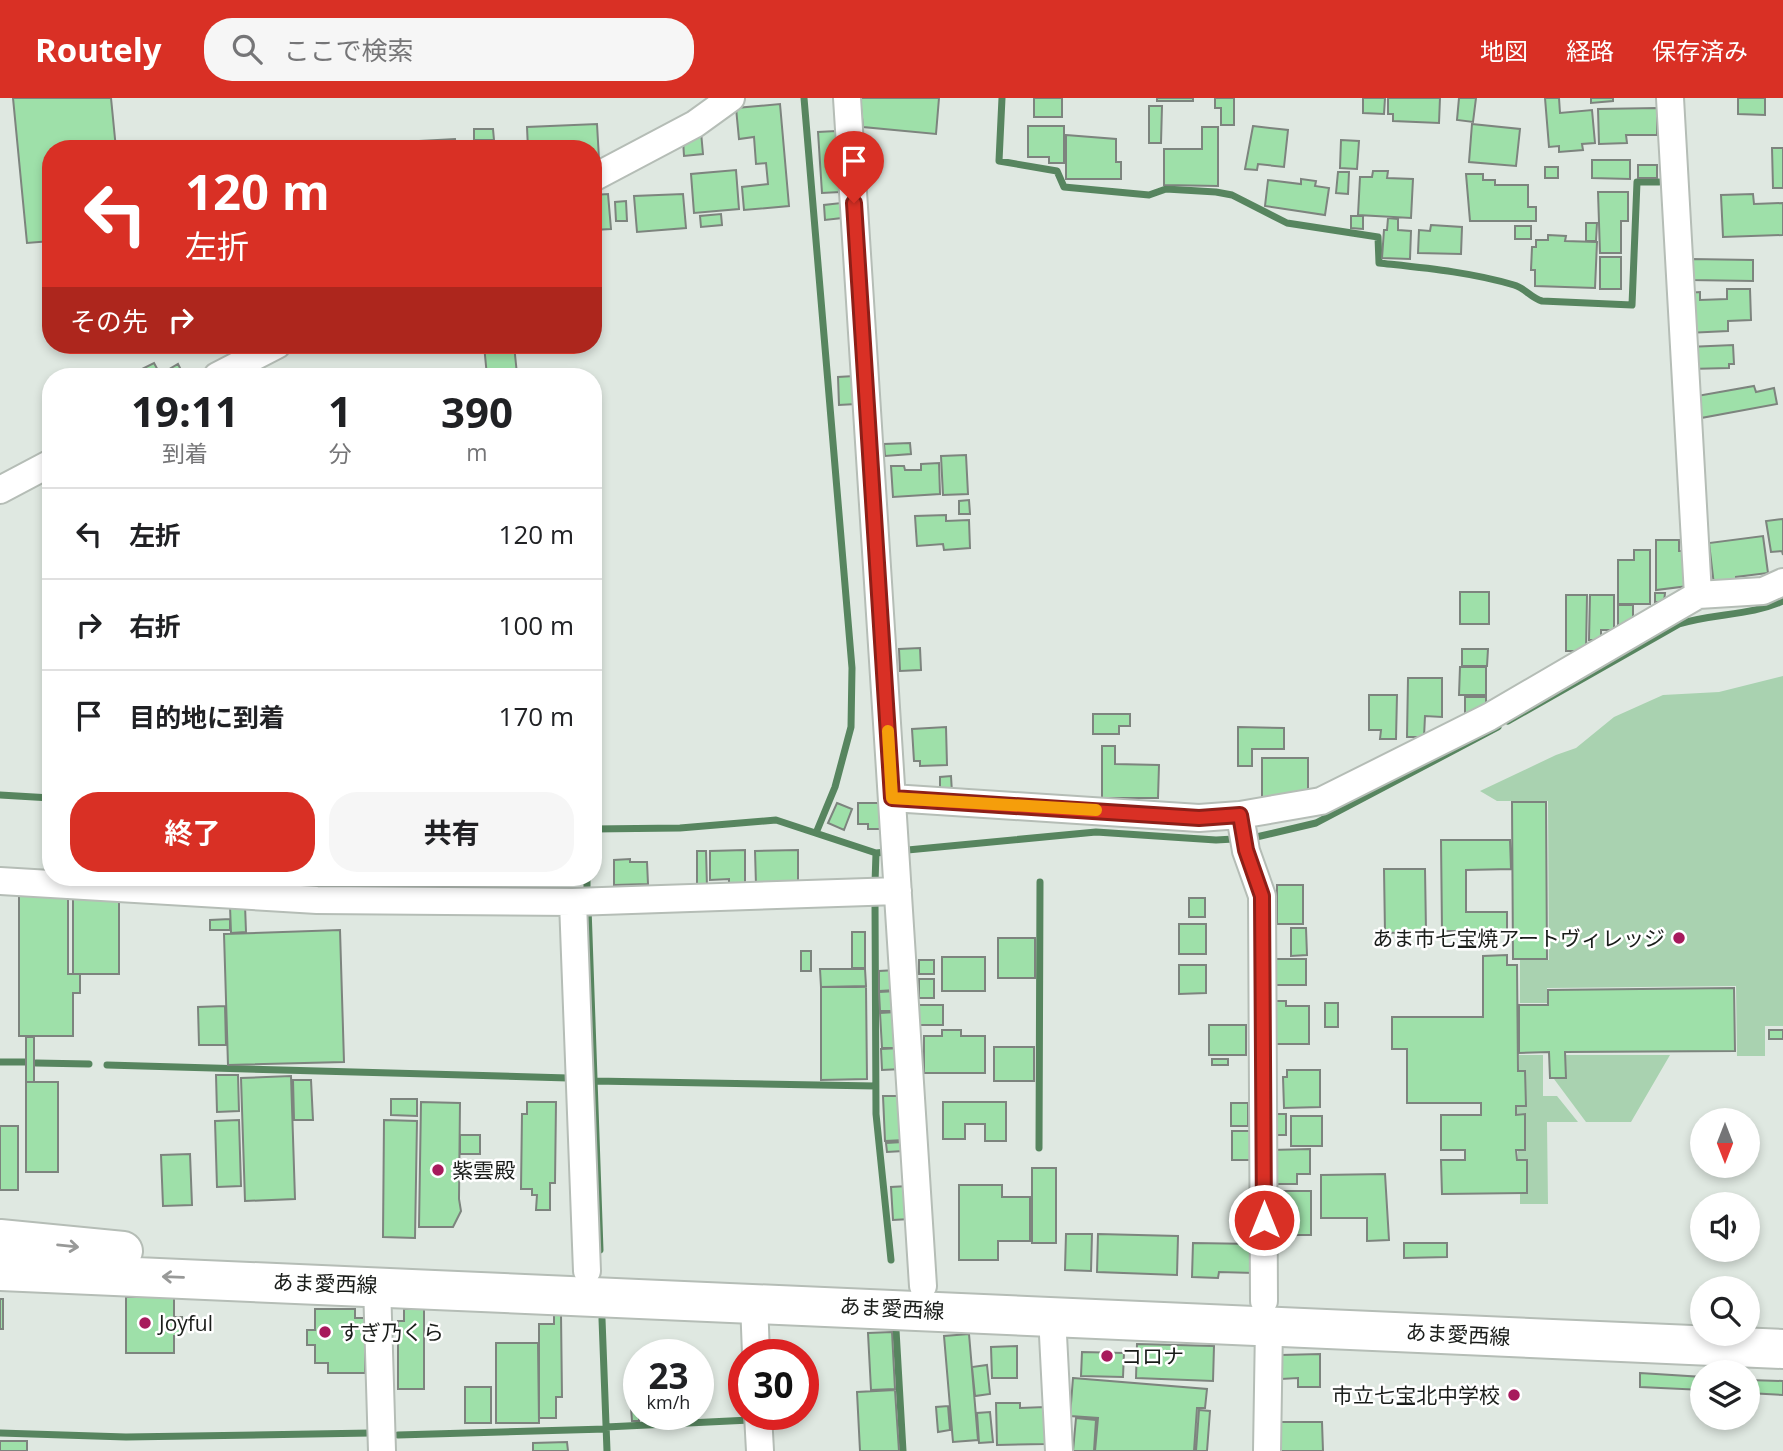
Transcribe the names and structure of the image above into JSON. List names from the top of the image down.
{
  "streets": {
    "main road": ["あま愛西線"]
  },
  "places": [
    "あま市七宝焼アートヴィレッジ",
    "紫雲殿",
    "Joyful",
    "すぎ乃くら",
    "コロナ",
    "市立七宝北中学校"
  ],
  "north": "bottom",
  "page": {
    "header": "Routely",
    "search": "ここで検索",
    "nav": ["地図", "経路", "保存済み"],
    "turn": ["120 m", "左折"],
    "then": "その先",
    "eta": [
      "19:11",
      "到着",
      "1",
      "分",
      "390",
      "m"
    ],
    "list": [
      {
        "name": "左折",
        "value": "120 m"
      },
      {
        "name": "右折",
        "value": "100 m"
      },
      {
        "name": "目的地に到着",
        "value": "170 m"
      }
    ],
    "buttons": ["終了", "共有"],
    "speed": "23 km/h",
    "limit": "30"
  }
}
